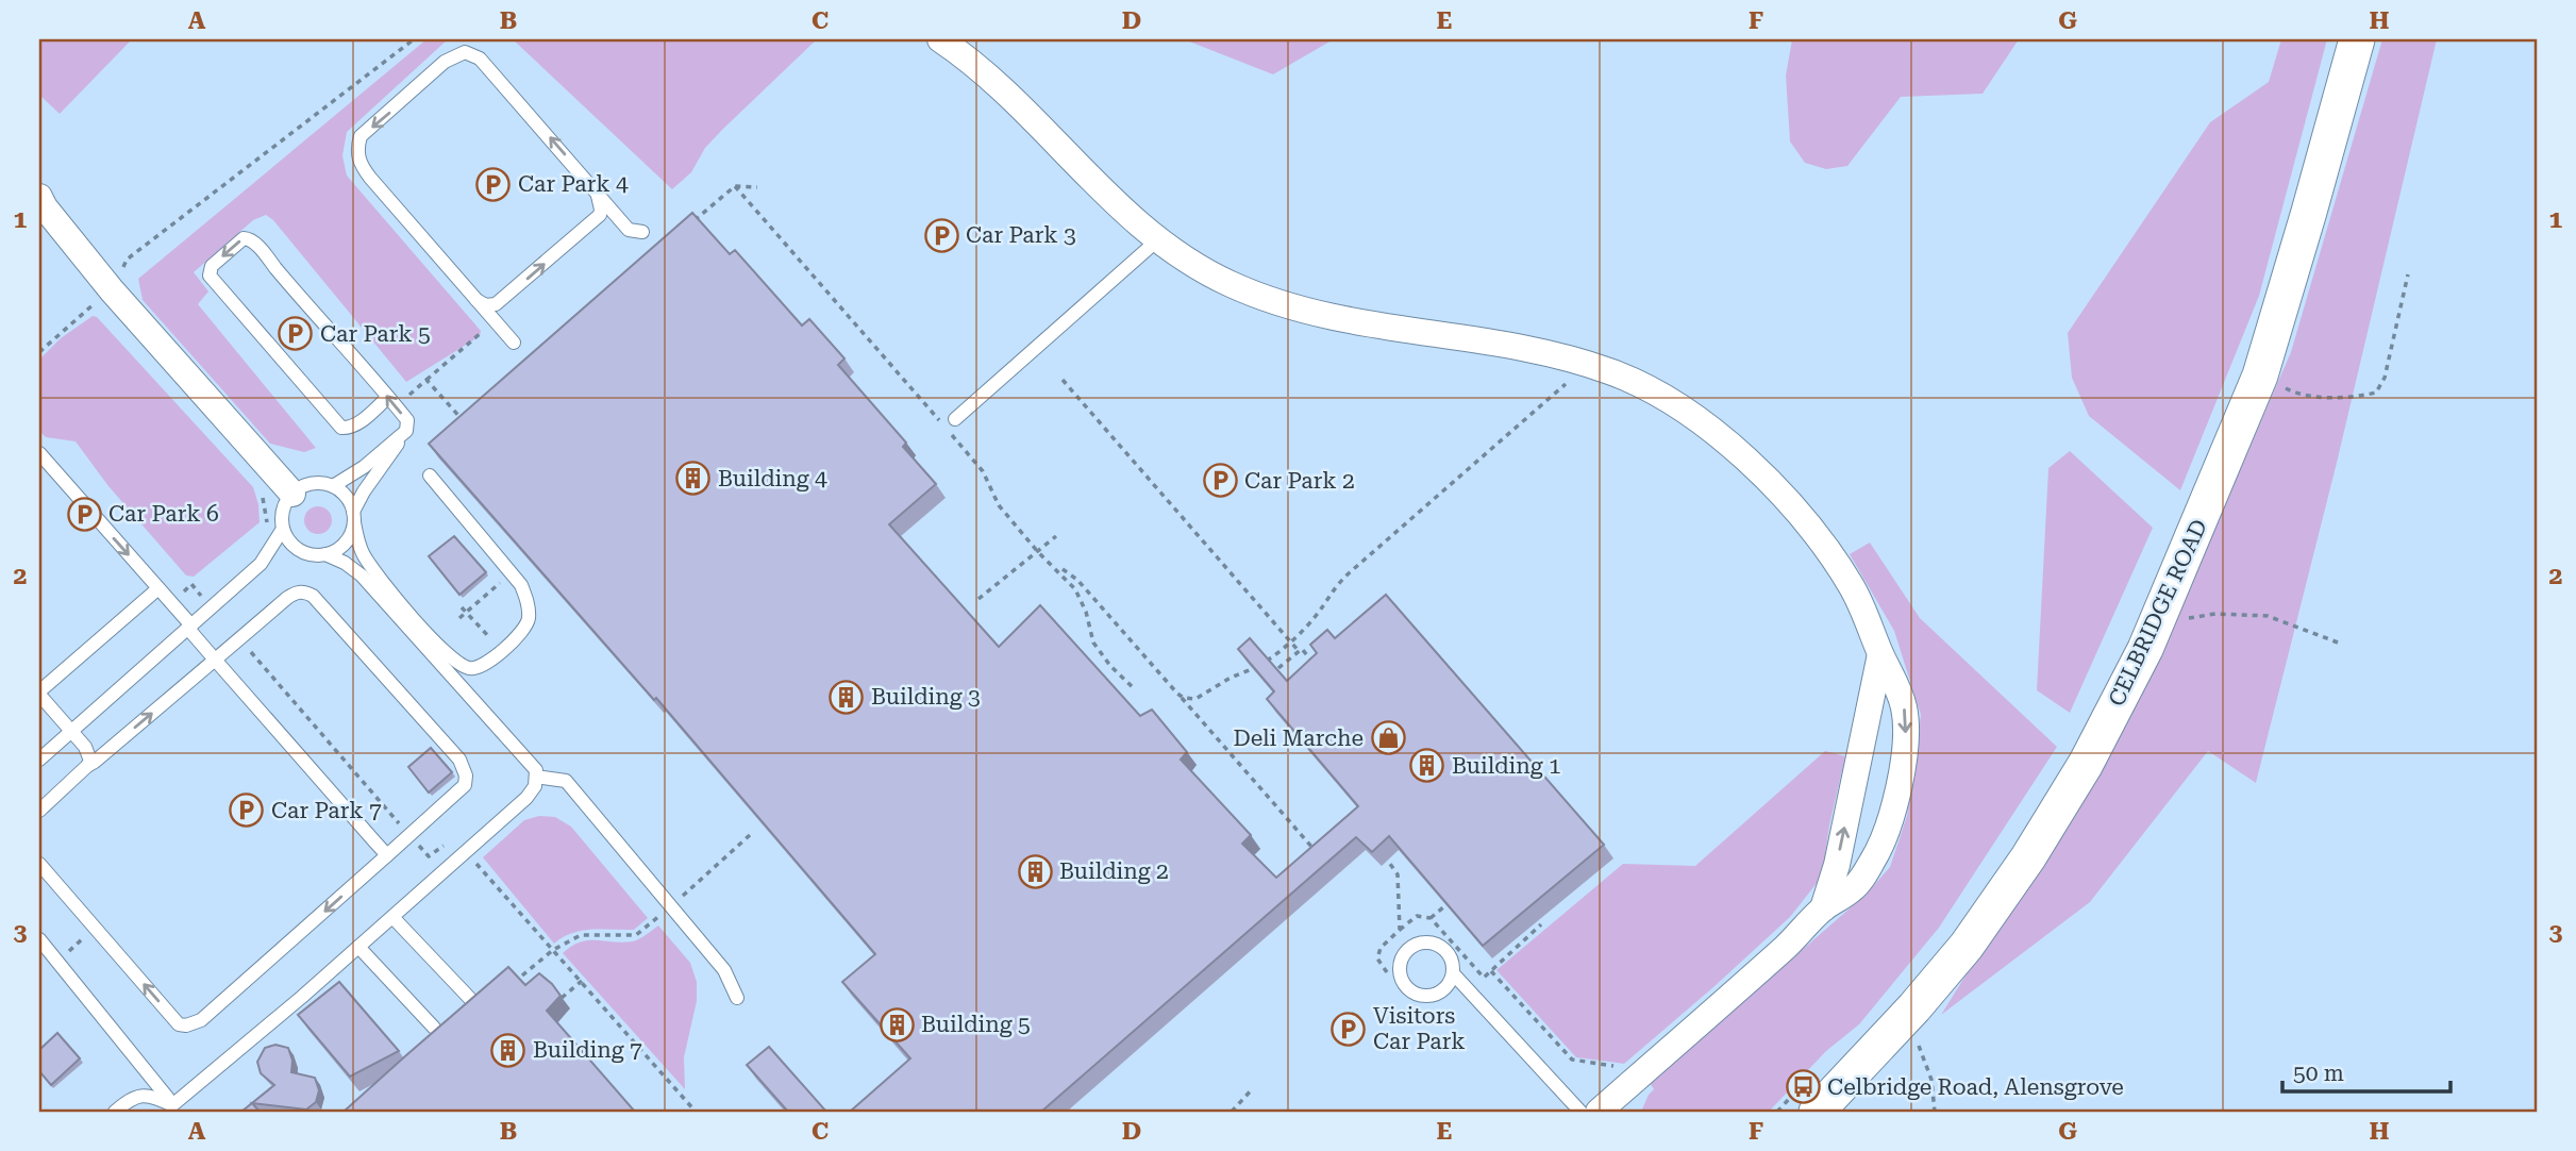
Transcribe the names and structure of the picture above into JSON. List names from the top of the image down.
{
  "streets": {
    "main road": ["CELBRIDGE ROAD"]
  },
  "places": {
    "parking": [
      "Car Park 4",
      "Car Park 3",
      "Car Park 5",
      "Car Park 2",
      "Car Park 6",
      "Car Park 7",
      "Visitors Car Park"
    ],
    "building": [
      "Building 4",
      "Building 3",
      "Building 1",
      "Building 2",
      "Building 5",
      "Building 7"
    ],
    "shop": ["Deli Marche"],
    "bus stop": ["Celbridge Road, Alensgrove"]
  },
  "scale_bar": "50 m",
  "grid": {
    "columns": [
      "A",
      "B",
      "C",
      "D",
      "E",
      "F",
      "G",
      "H"
    ],
    "rows": ["1", "2", "3"]
  }
}
